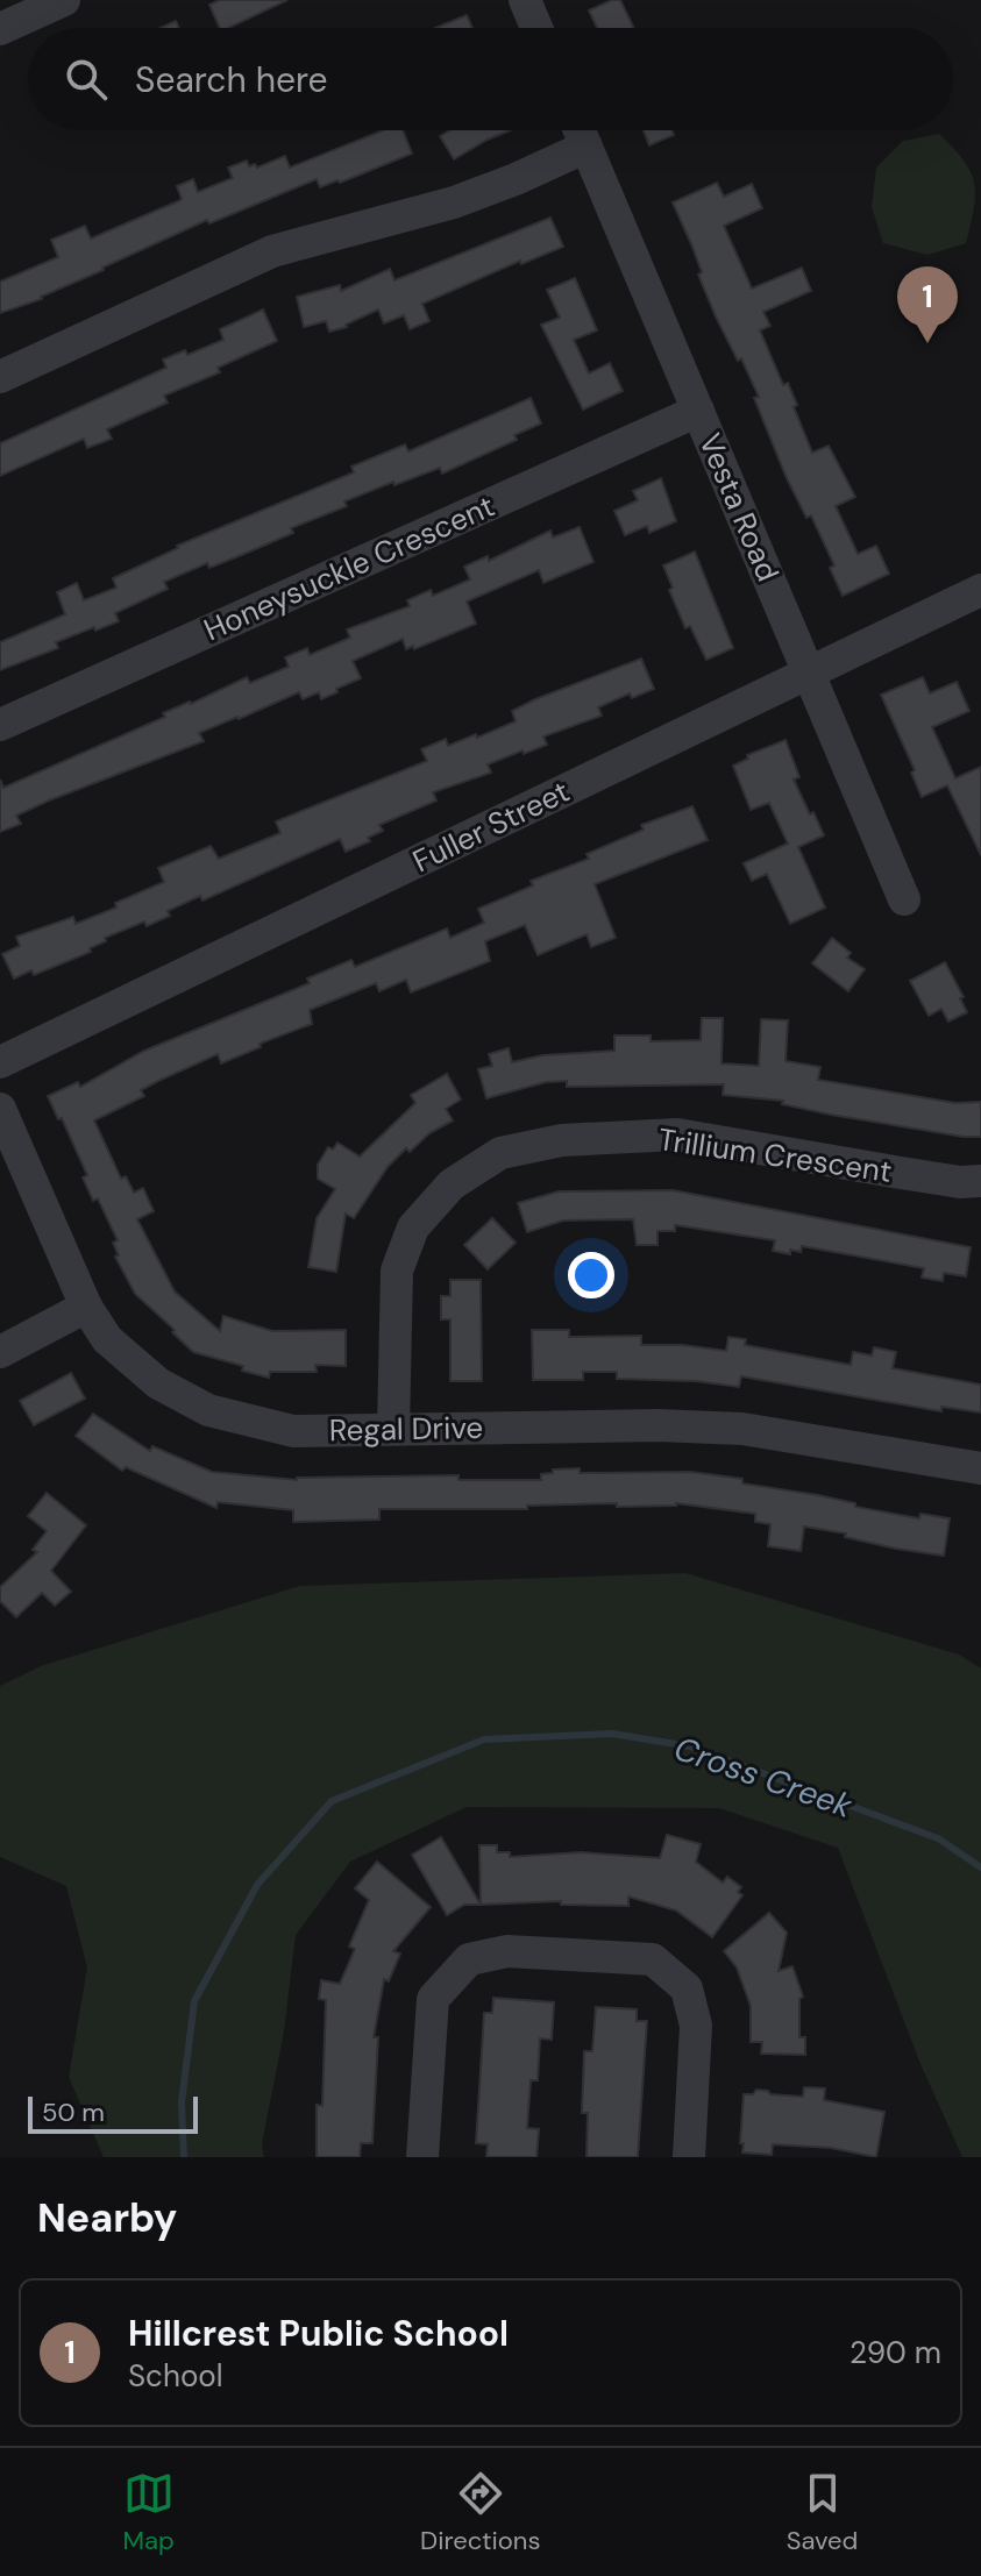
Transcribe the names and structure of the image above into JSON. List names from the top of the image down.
{
  "streets": {
    "street": [
      "Vesta Road",
      "Honeysuckle Crescent",
      "Fuller Street",
      "Trillium Crescent",
      "Regal Drive"
    ]
  },
  "crossings": [
    ["Vesta Road", "Honeysuckle Crescent"],
    ["Vesta Road", "Fuller Street"],
    ["Trillium Crescent", "Regal Drive"]
  ],
  "water": ["Cross Creek"],
  "scale_bar": "50 m",
  "page": {
    "search": "Search here",
    "pins": "1",
    "scale": "50 m",
    "heading": "Nearby",
    "list": [
      {
        "mark": "1",
        "name": "Hillcrest Public School",
        "note": "School",
        "value": "290 m"
      }
    ],
    "nav": ["Map", "Directions", "Saved"]
  }
}
